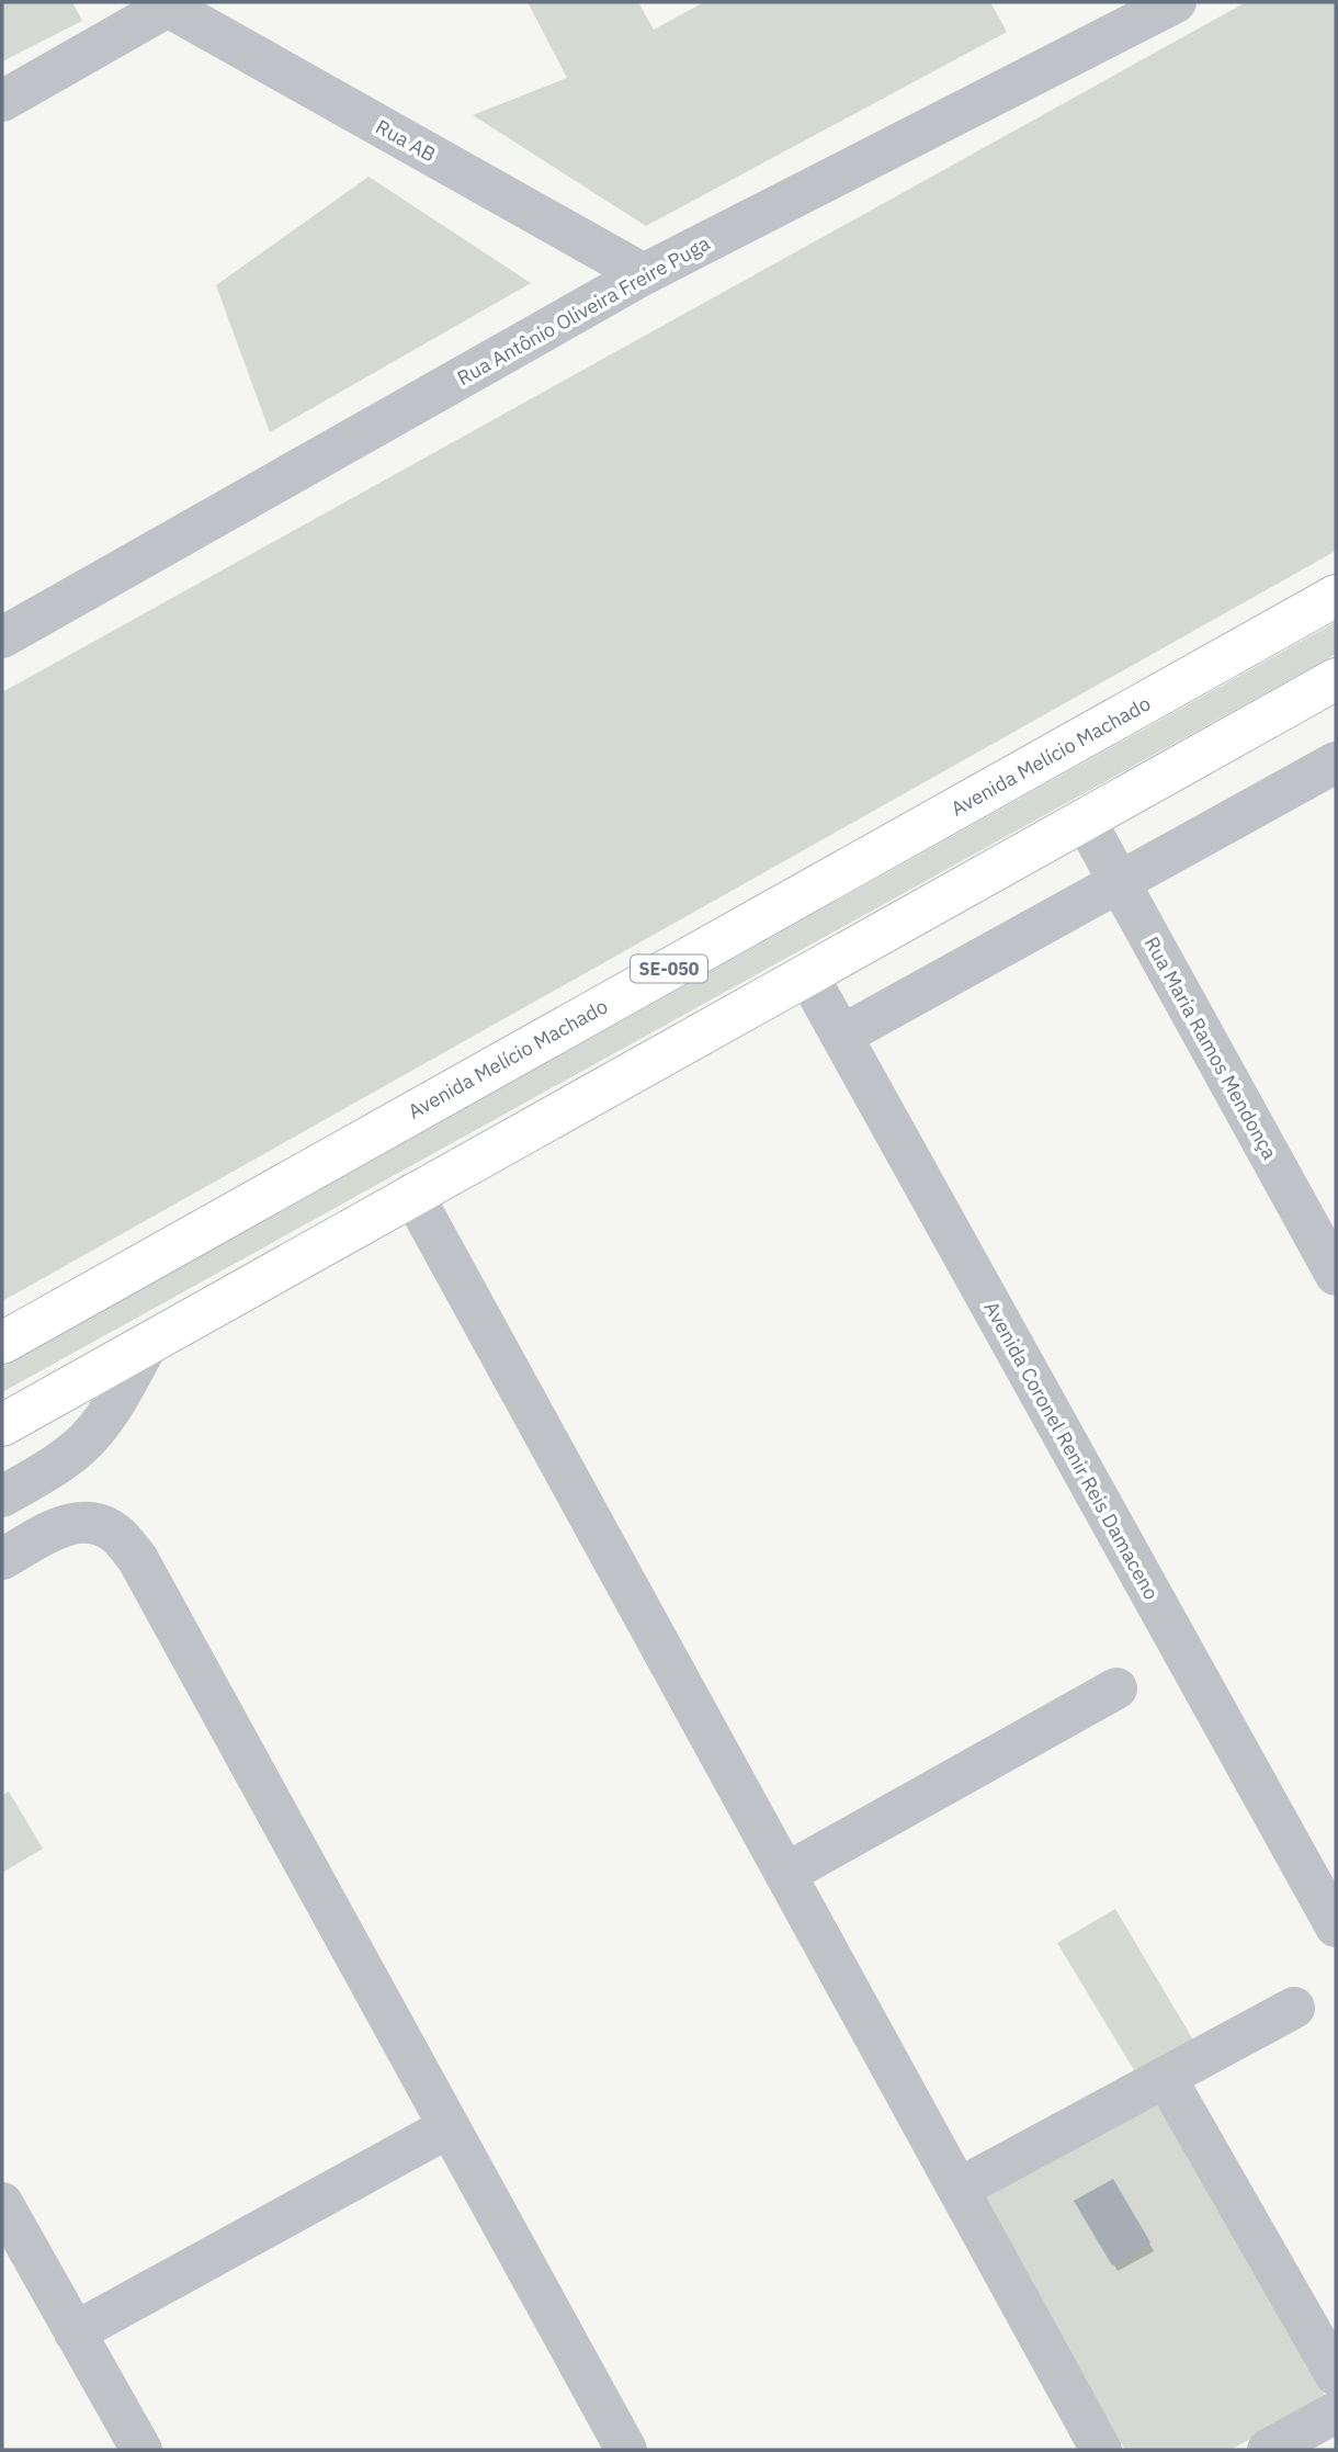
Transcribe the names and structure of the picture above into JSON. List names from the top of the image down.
{
  "streets": {
    "main road": ["Avenida Melício Machado", "SE-050"],
    "street": [
      "Rua AB",
      "Rua Antônio Oliveira Freire Puga",
      "Rua Maria Ramos Mendonça",
      "Avenida Coronel Renir Reis Damaceno"
    ]
  },
  "crossings": [
    ["Rua AB", "Rua Antônio Oliveira Freire Puga"]
  ]
}
